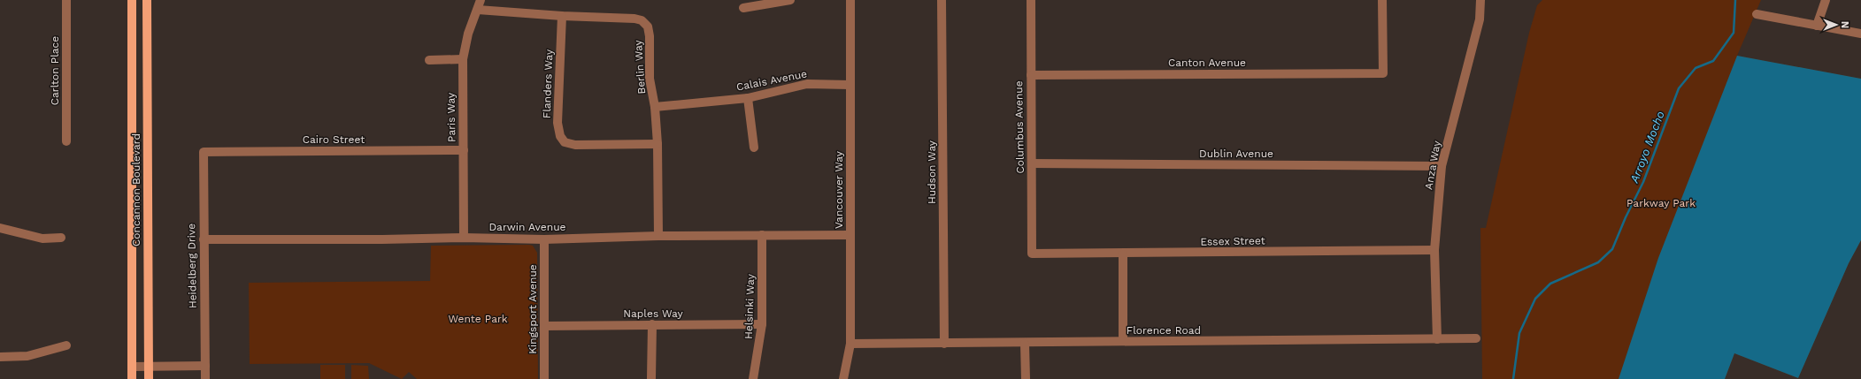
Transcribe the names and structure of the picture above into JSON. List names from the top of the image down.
{
  "streets": {
    "main road": ["Concannon Boulevard"],
    "street": [
      "Canton Avenue",
      "Berlin Way",
      "Carlton Place",
      "Calais Avenue",
      "Flanders Way",
      "Paris Way",
      "Columbus Avenue",
      "Cairo Street",
      "Dublin Avenue",
      "Anza Way",
      "Hudson Way",
      "Vancouver Way",
      "Darwin Avenue",
      "Essex Street",
      "Heidelberg Drive",
      "Helsinki Way",
      "Kingsport Avenue",
      "Naples Way",
      "Florence Road"
    ]
  },
  "crossings": [
    ["Canton Avenue", "Columbus Avenue"],
    ["Berlin Way", "Calais Avenue"],
    ["Berlin Way", "Flanders Way"],
    ["Berlin Way", "Paris Way"],
    ["Berlin Way", "Darwin Avenue"],
    ["Calais Avenue", "Vancouver Way"],
    ["Paris Way", "Cairo Street"],
    ["Paris Way", "Darwin Avenue"],
    ["Columbus Avenue", "Dublin Avenue"],
    ["Columbus Avenue", "Essex Street"],
    ["Cairo Street", "Heidelberg Drive"],
    ["Dublin Avenue", "Anza Way"],
    ["Anza Way", "Essex Street"],
    ["Anza Way", "Florence Road"],
    ["Hudson Way", "Florence Road"],
    ["Vancouver Way", "Darwin Avenue"],
    ["Vancouver Way", "Florence Road"],
    ["Darwin Avenue", "Heidelberg Drive"],
    ["Darwin Avenue", "Helsinki Way"],
    ["Darwin Avenue", "Kingsport Avenue"],
    ["Helsinki Way", "Naples Way"],
    ["Kingsport Avenue", "Naples Way"]
  ],
  "water": ["Arroyo Mocho"],
  "parks": ["Parkway Park", "Wente Park"],
  "north": "right"
}
